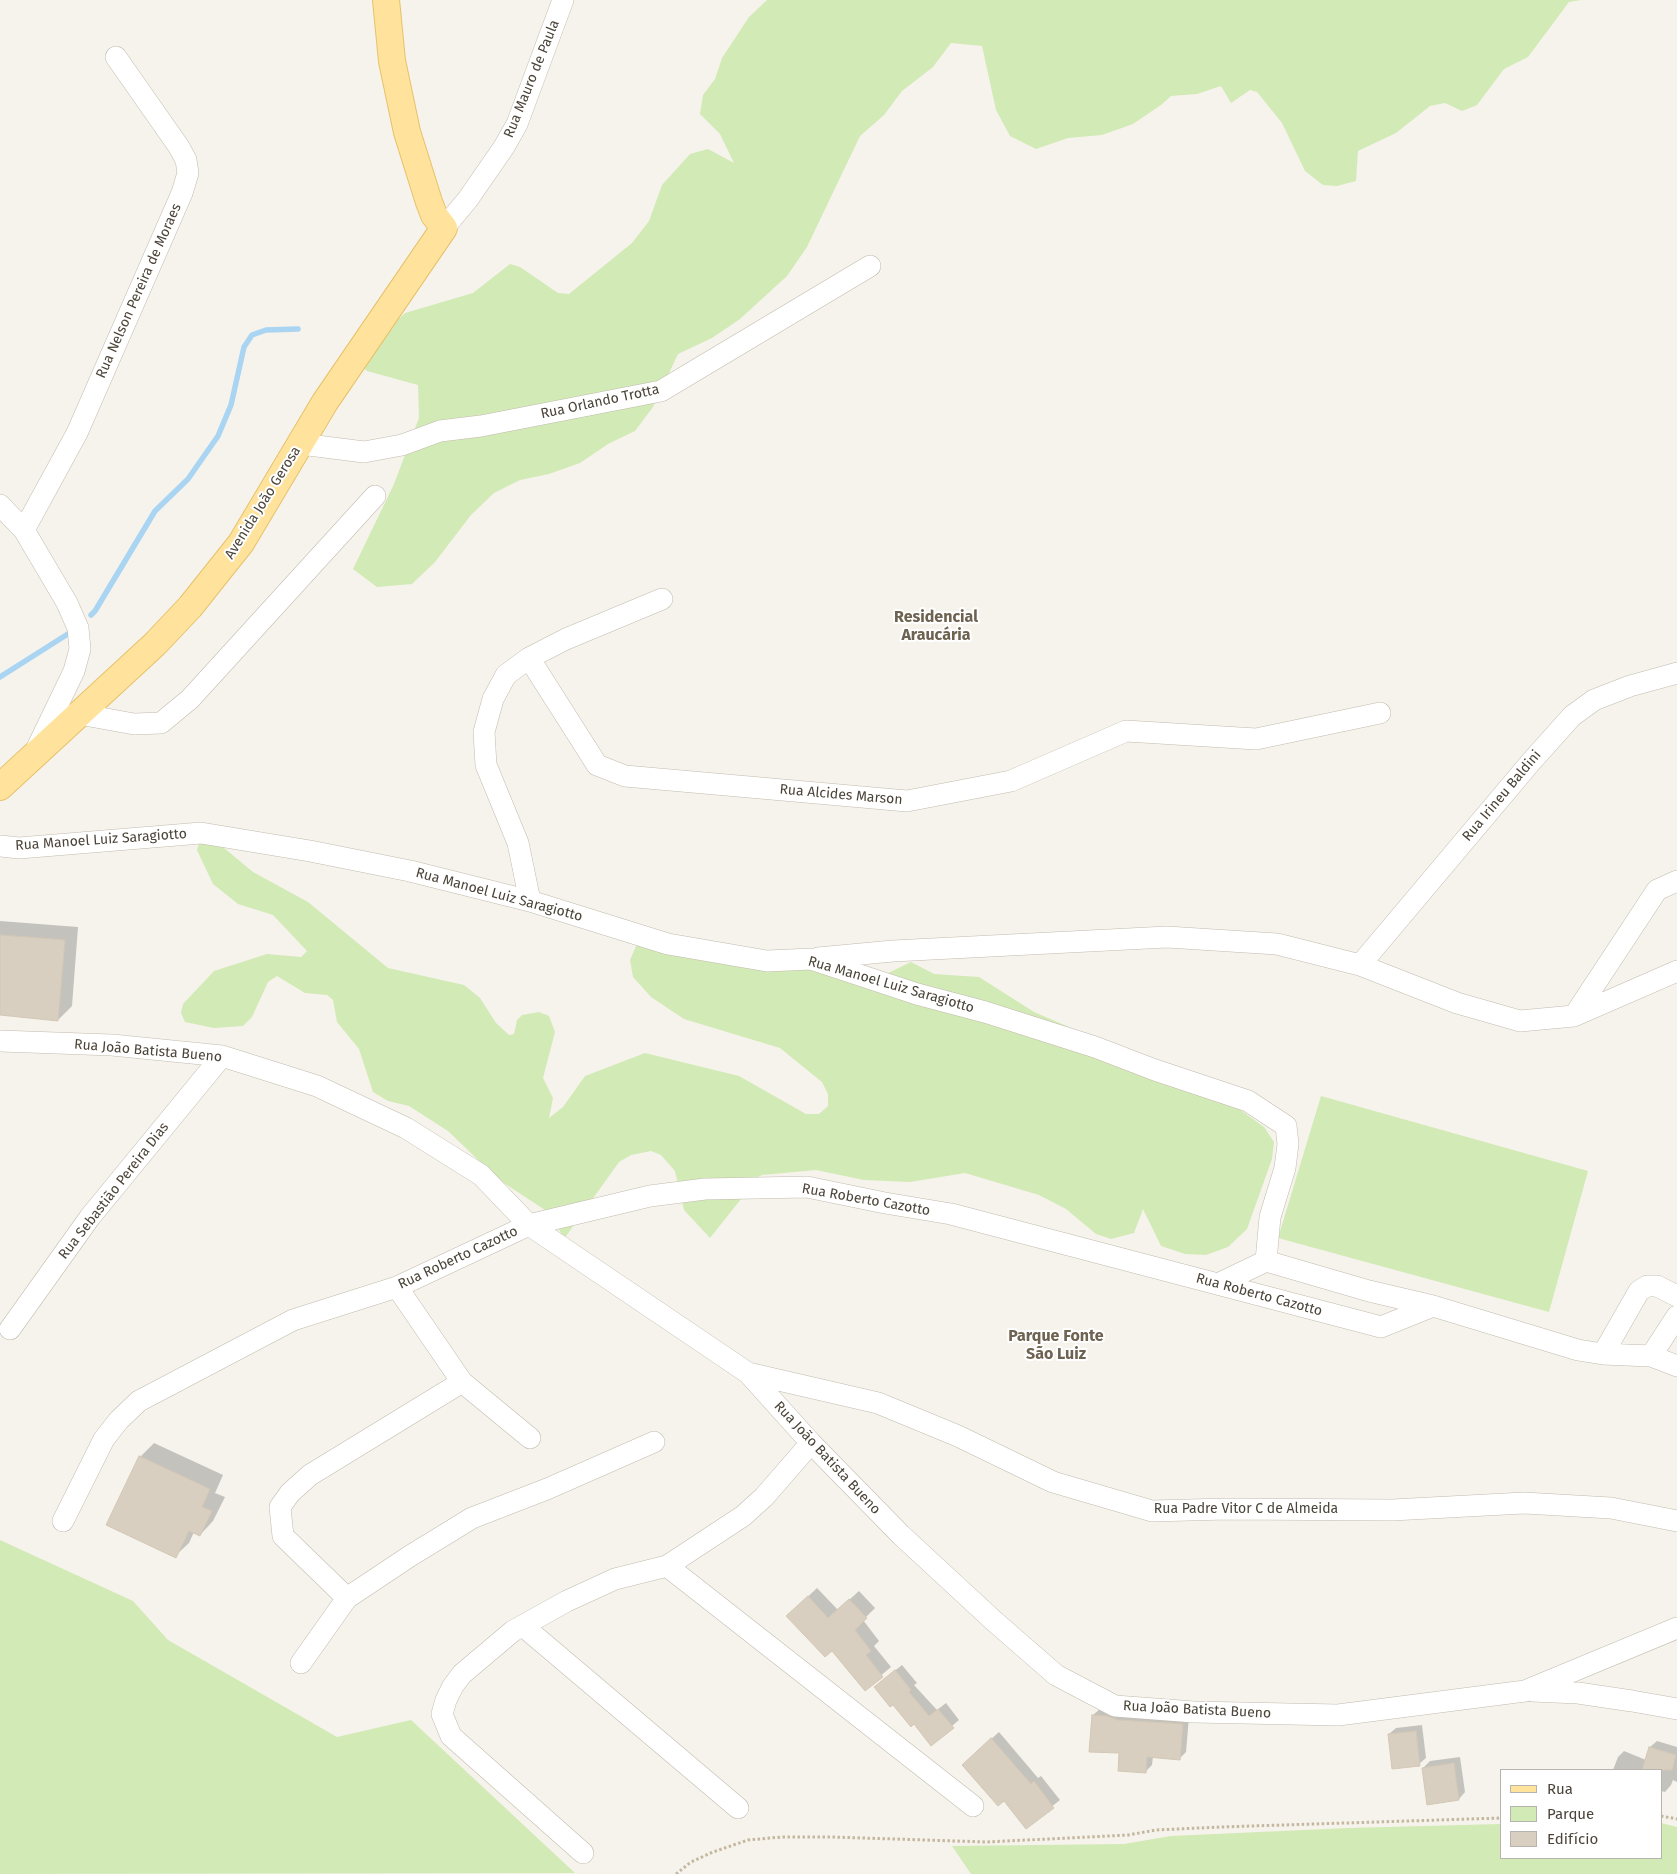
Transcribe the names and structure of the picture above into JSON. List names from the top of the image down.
{
  "streets": {
    "main road": ["Avenida João Gerosa"],
    "street": [
      "Rua Mauro de Paula",
      "Rua Nelson Pereira de Moraes",
      "Rua Orlando Trotta",
      "Rua Alcides Marson",
      "Rua Irineu Baldini",
      "Rua Manoel Luiz Saragiotto",
      "Rua João Batista Bueno",
      "Rua Sebastião Pereira Dias",
      "Rua Roberto Cazotto",
      "Rua Padre Vitor C de Almeida"
    ]
  },
  "crossings": [
    ["Rua Mauro de Paula", "Avenida João Gerosa"],
    ["Rua Orlando Trotta", "Avenida João Gerosa"],
    ["Rua João Batista Bueno", "Rua Sebastião Pereira Dias"],
    ["Rua João Batista Bueno", "Rua Roberto Cazotto"],
    ["Rua João Batista Bueno", "Rua Padre Vitor C de Almeida"]
  ],
  "districts": ["Residencial Araucária", "Parque Fonte São Luiz"],
  "legend": ["Rua", "Parque", "Edifício"]
}
